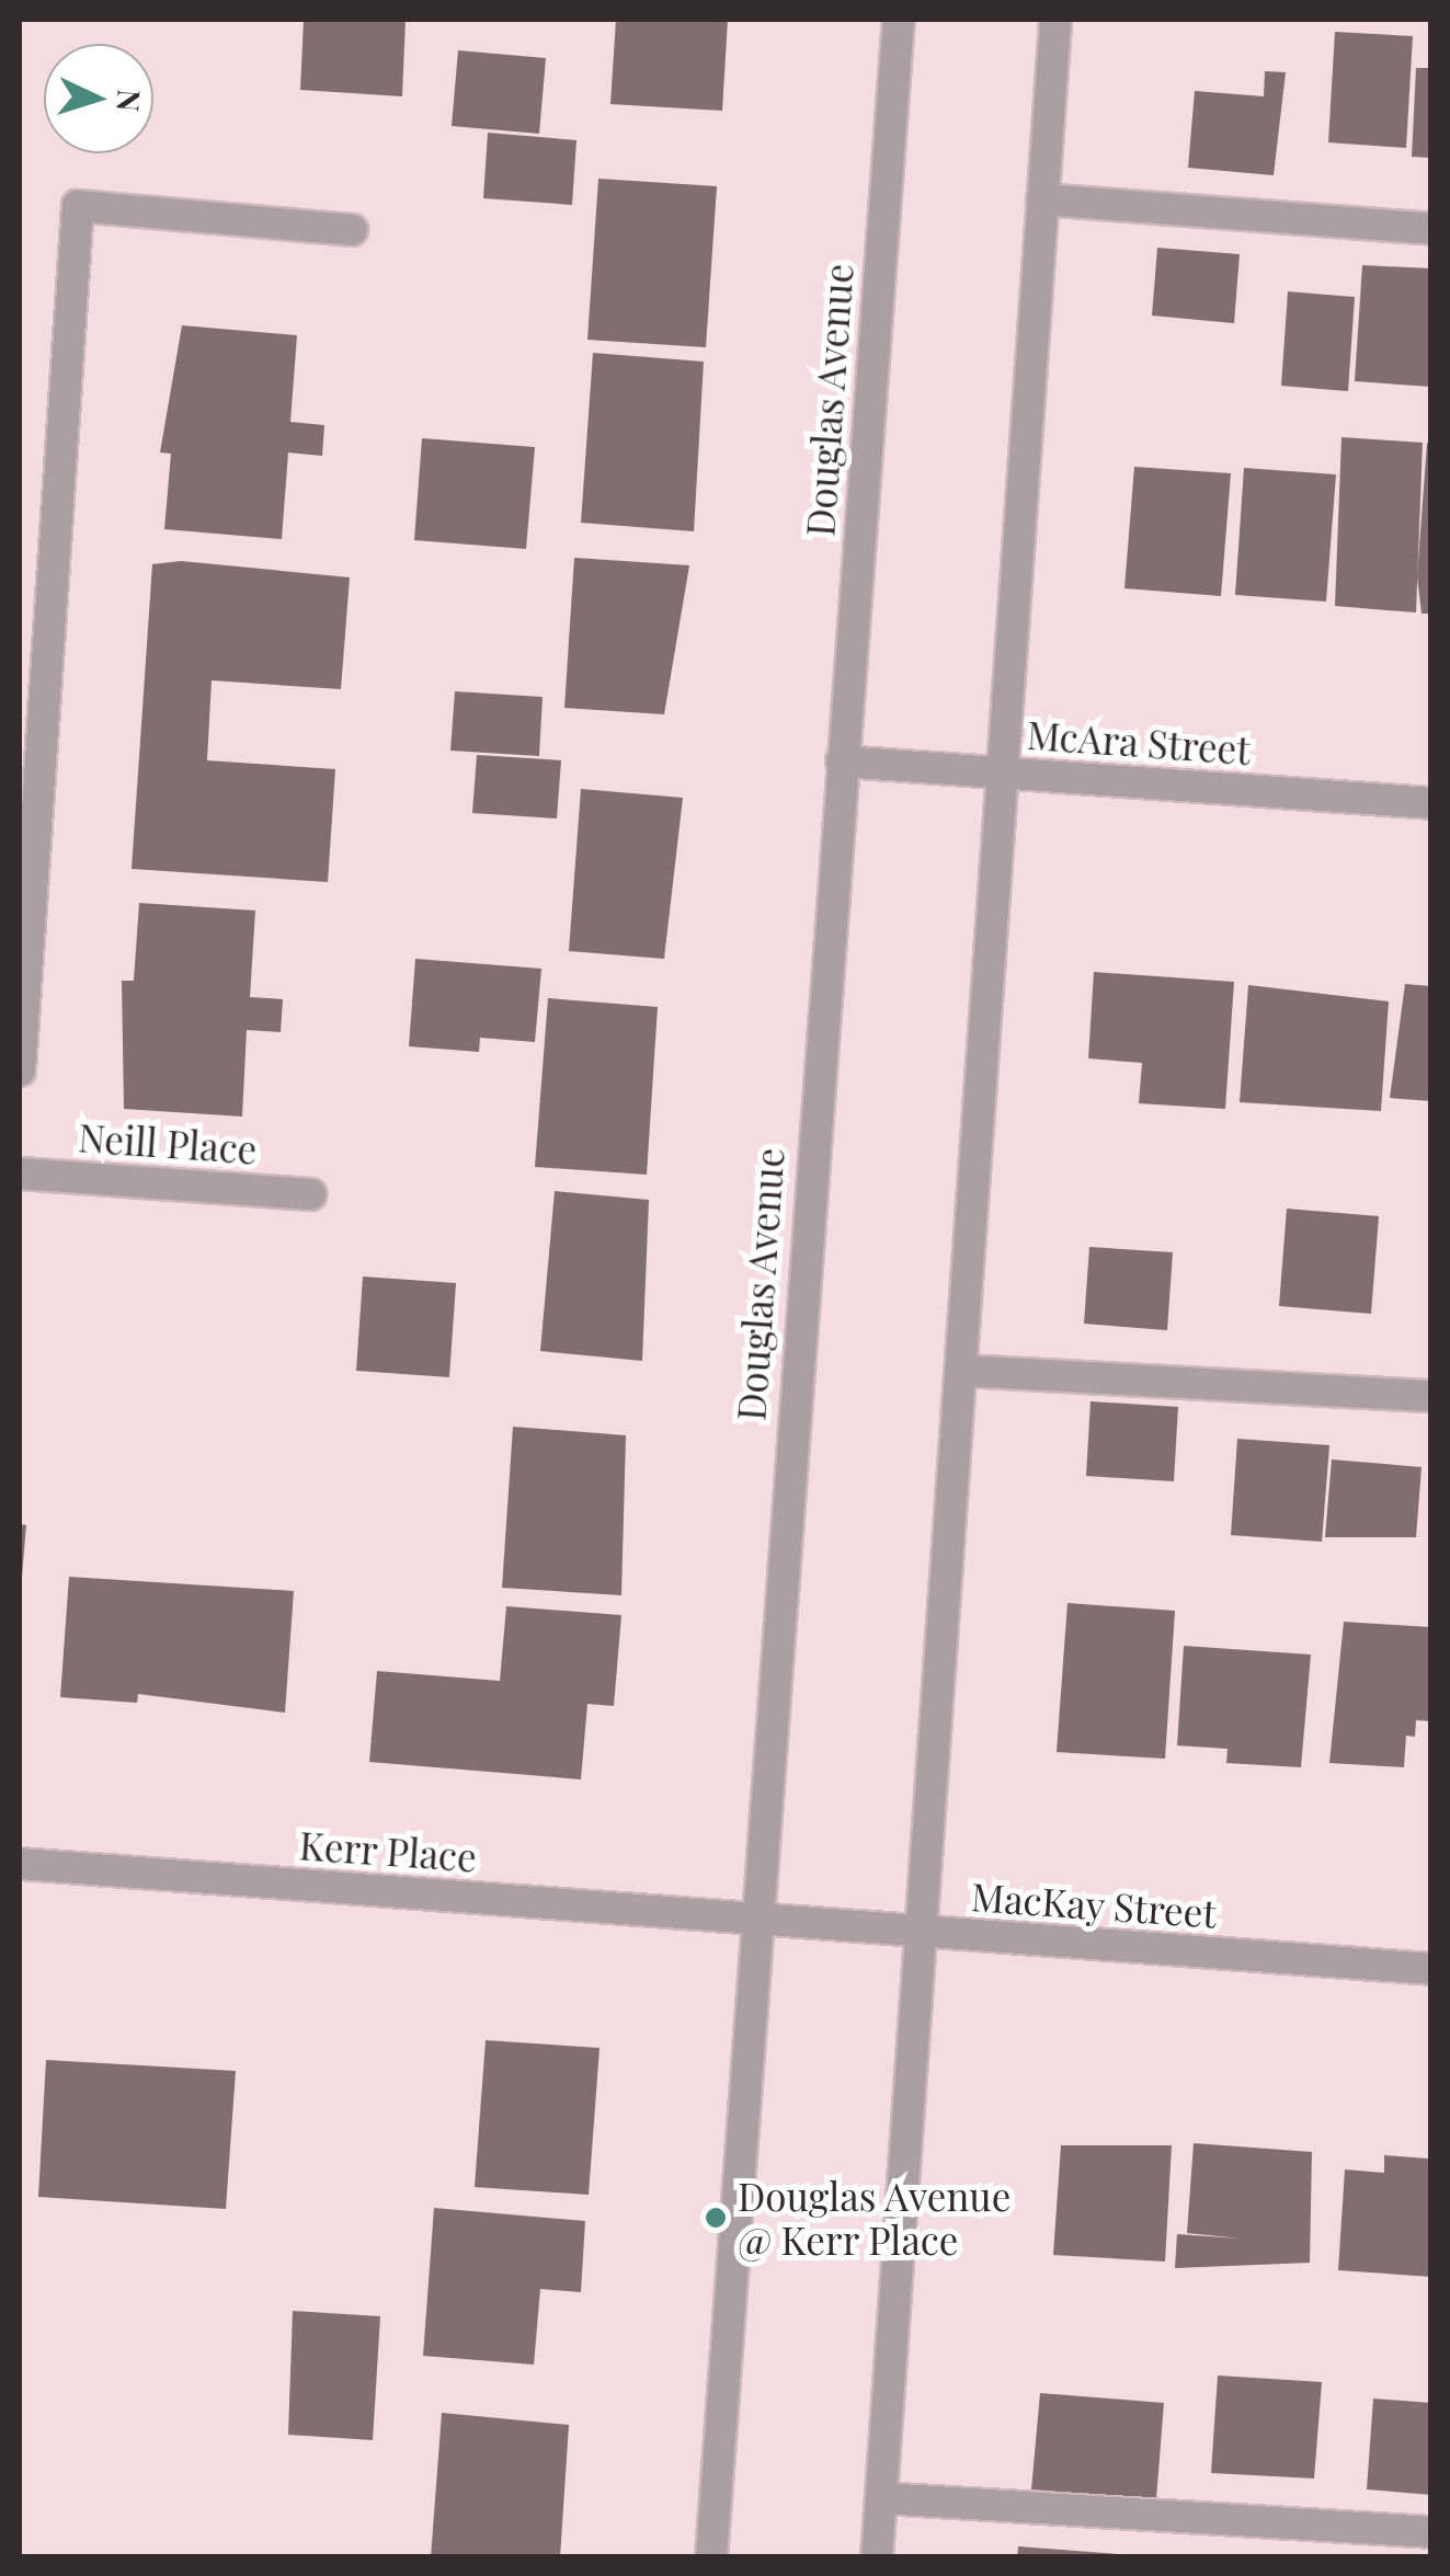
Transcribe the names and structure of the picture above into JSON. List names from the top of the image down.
{
  "streets": {
    "street": [
      "Douglas Avenue",
      "McAra Street",
      "Neill Place",
      "Kerr Place",
      "MacKay Street"
    ]
  },
  "crossings": [
    ["Douglas Avenue", "McAra Street"],
    ["Douglas Avenue", "Kerr Place"],
    ["Douglas Avenue", "MacKay Street"],
    ["Kerr Place", "MacKay Street"]
  ],
  "places": ["Douglas Avenue @ Kerr Place"],
  "north": "right"
}
